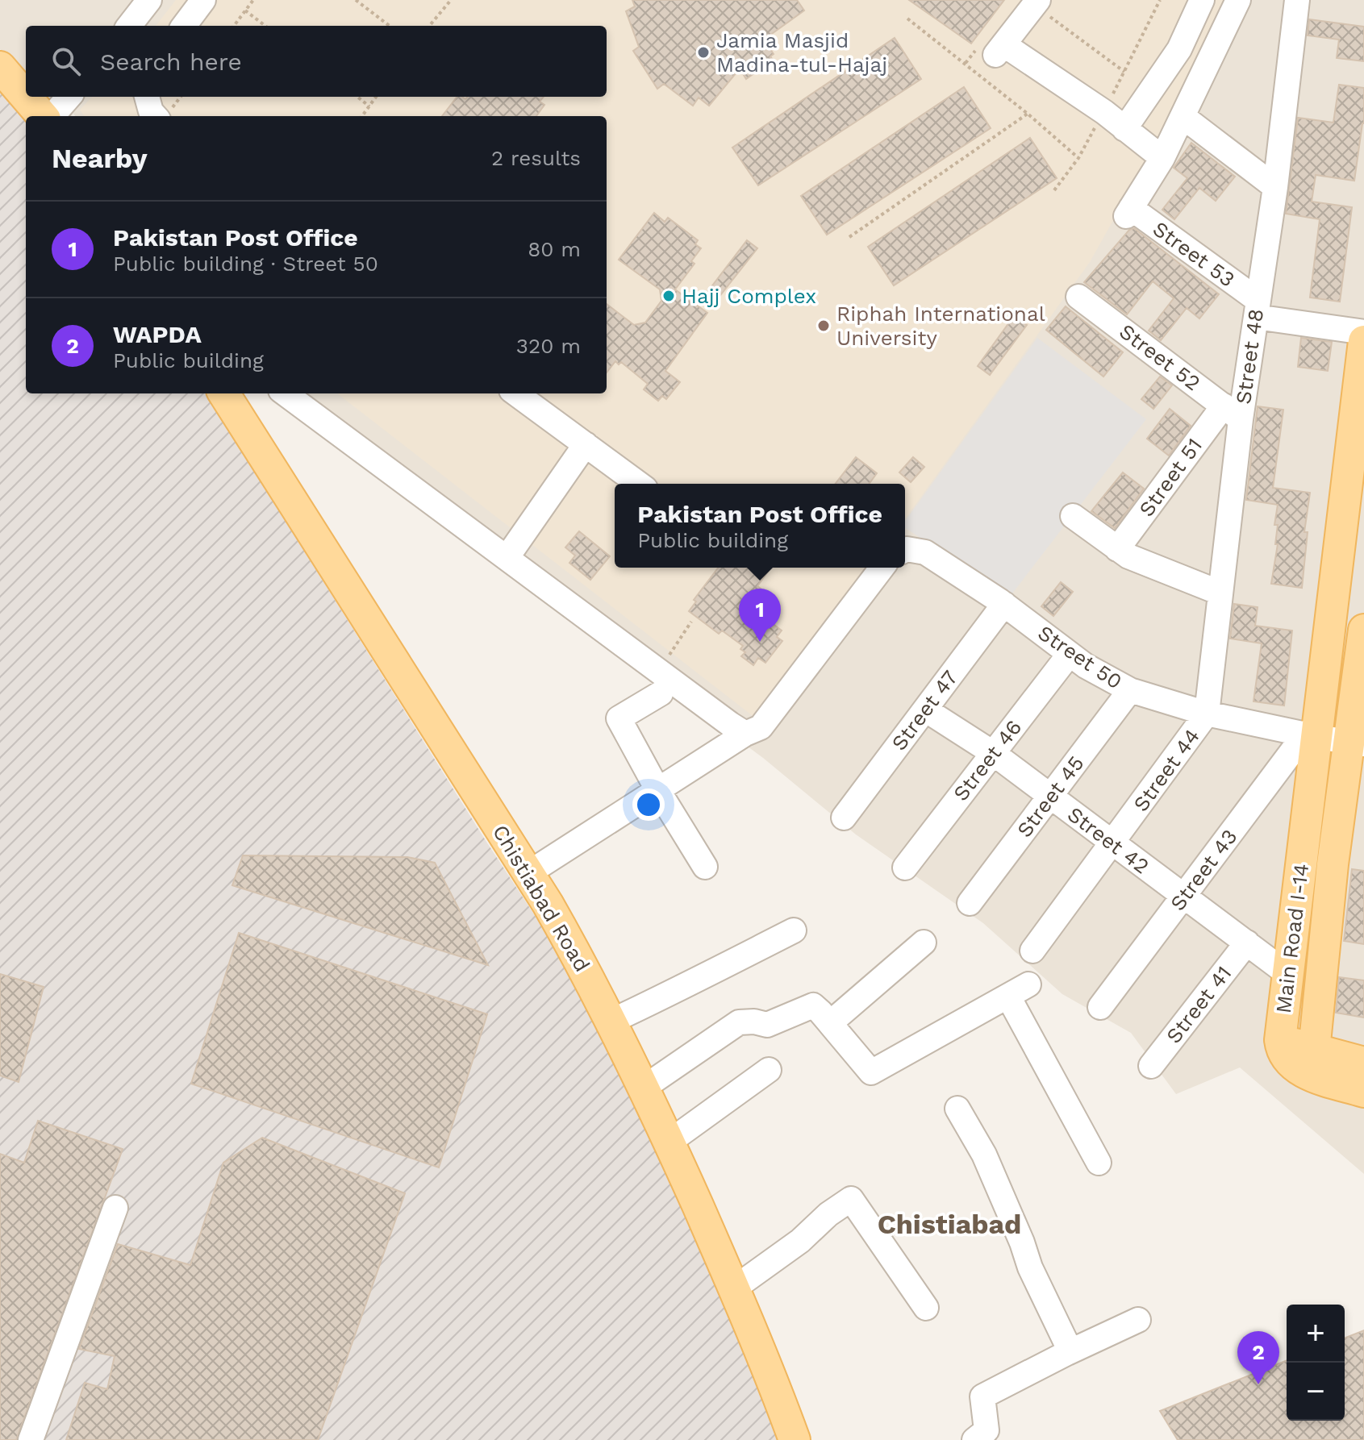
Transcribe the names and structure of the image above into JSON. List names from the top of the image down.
{
  "streets": {
    "main road": ["Chistiabad Road", "Main Road I-14"],
    "street": [
      "Street 53",
      "Street 48",
      "Street 52",
      "Street 51",
      "Street 50",
      "Street 47",
      "Street 46",
      "Street 44",
      "Street 45",
      "Street 42",
      "Street 43",
      "Street 41"
    ]
  },
  "crossings": [
    ["Street 53", "Street 48"],
    ["Street 48", "Street 52"],
    ["Street 48", "Street 51"],
    ["Street 48", "Street 50"],
    ["Street 48", "Street 44"],
    ["Street 52", "Street 51"],
    ["Street 50", "Street 47"],
    ["Street 50", "Street 46"],
    ["Street 50", "Street 44"],
    ["Street 50", "Street 45"],
    ["Street 50", "Street 43"],
    ["Street 50", "Main Road I-14"],
    ["Street 47", "Street 42"],
    ["Street 46", "Street 42"],
    ["Street 44", "Street 42"],
    ["Street 45", "Street 42"],
    ["Street 42", "Street 43"],
    ["Street 42", "Main Road I-14"],
    ["Street 42", "Street 41"],
    ["Street 43", "Main Road I-14"]
  ],
  "districts": ["Chistiabad"],
  "places": ["Jamia Masjid Madina-tul-Hajaj", "Hajj Complex", "Riphah International University"],
  "page": {
    "search": "Search here",
    "heading": ["Nearby", "2 results"],
    "list": [
      {
        "mark": "1",
        "name": "Pakistan Post Office",
        "note": "Public building · Street 50",
        "value": "80 m"
      },
      {
        "mark": "2",
        "name": "WAPDA",
        "note": "Public building",
        "value": "320 m"
      }
    ],
    "popup": ["Pakistan Post Office", "Public building"],
    "pins": ["1", "2"],
    "map_buttons": ["+", "−"]
  }
}
